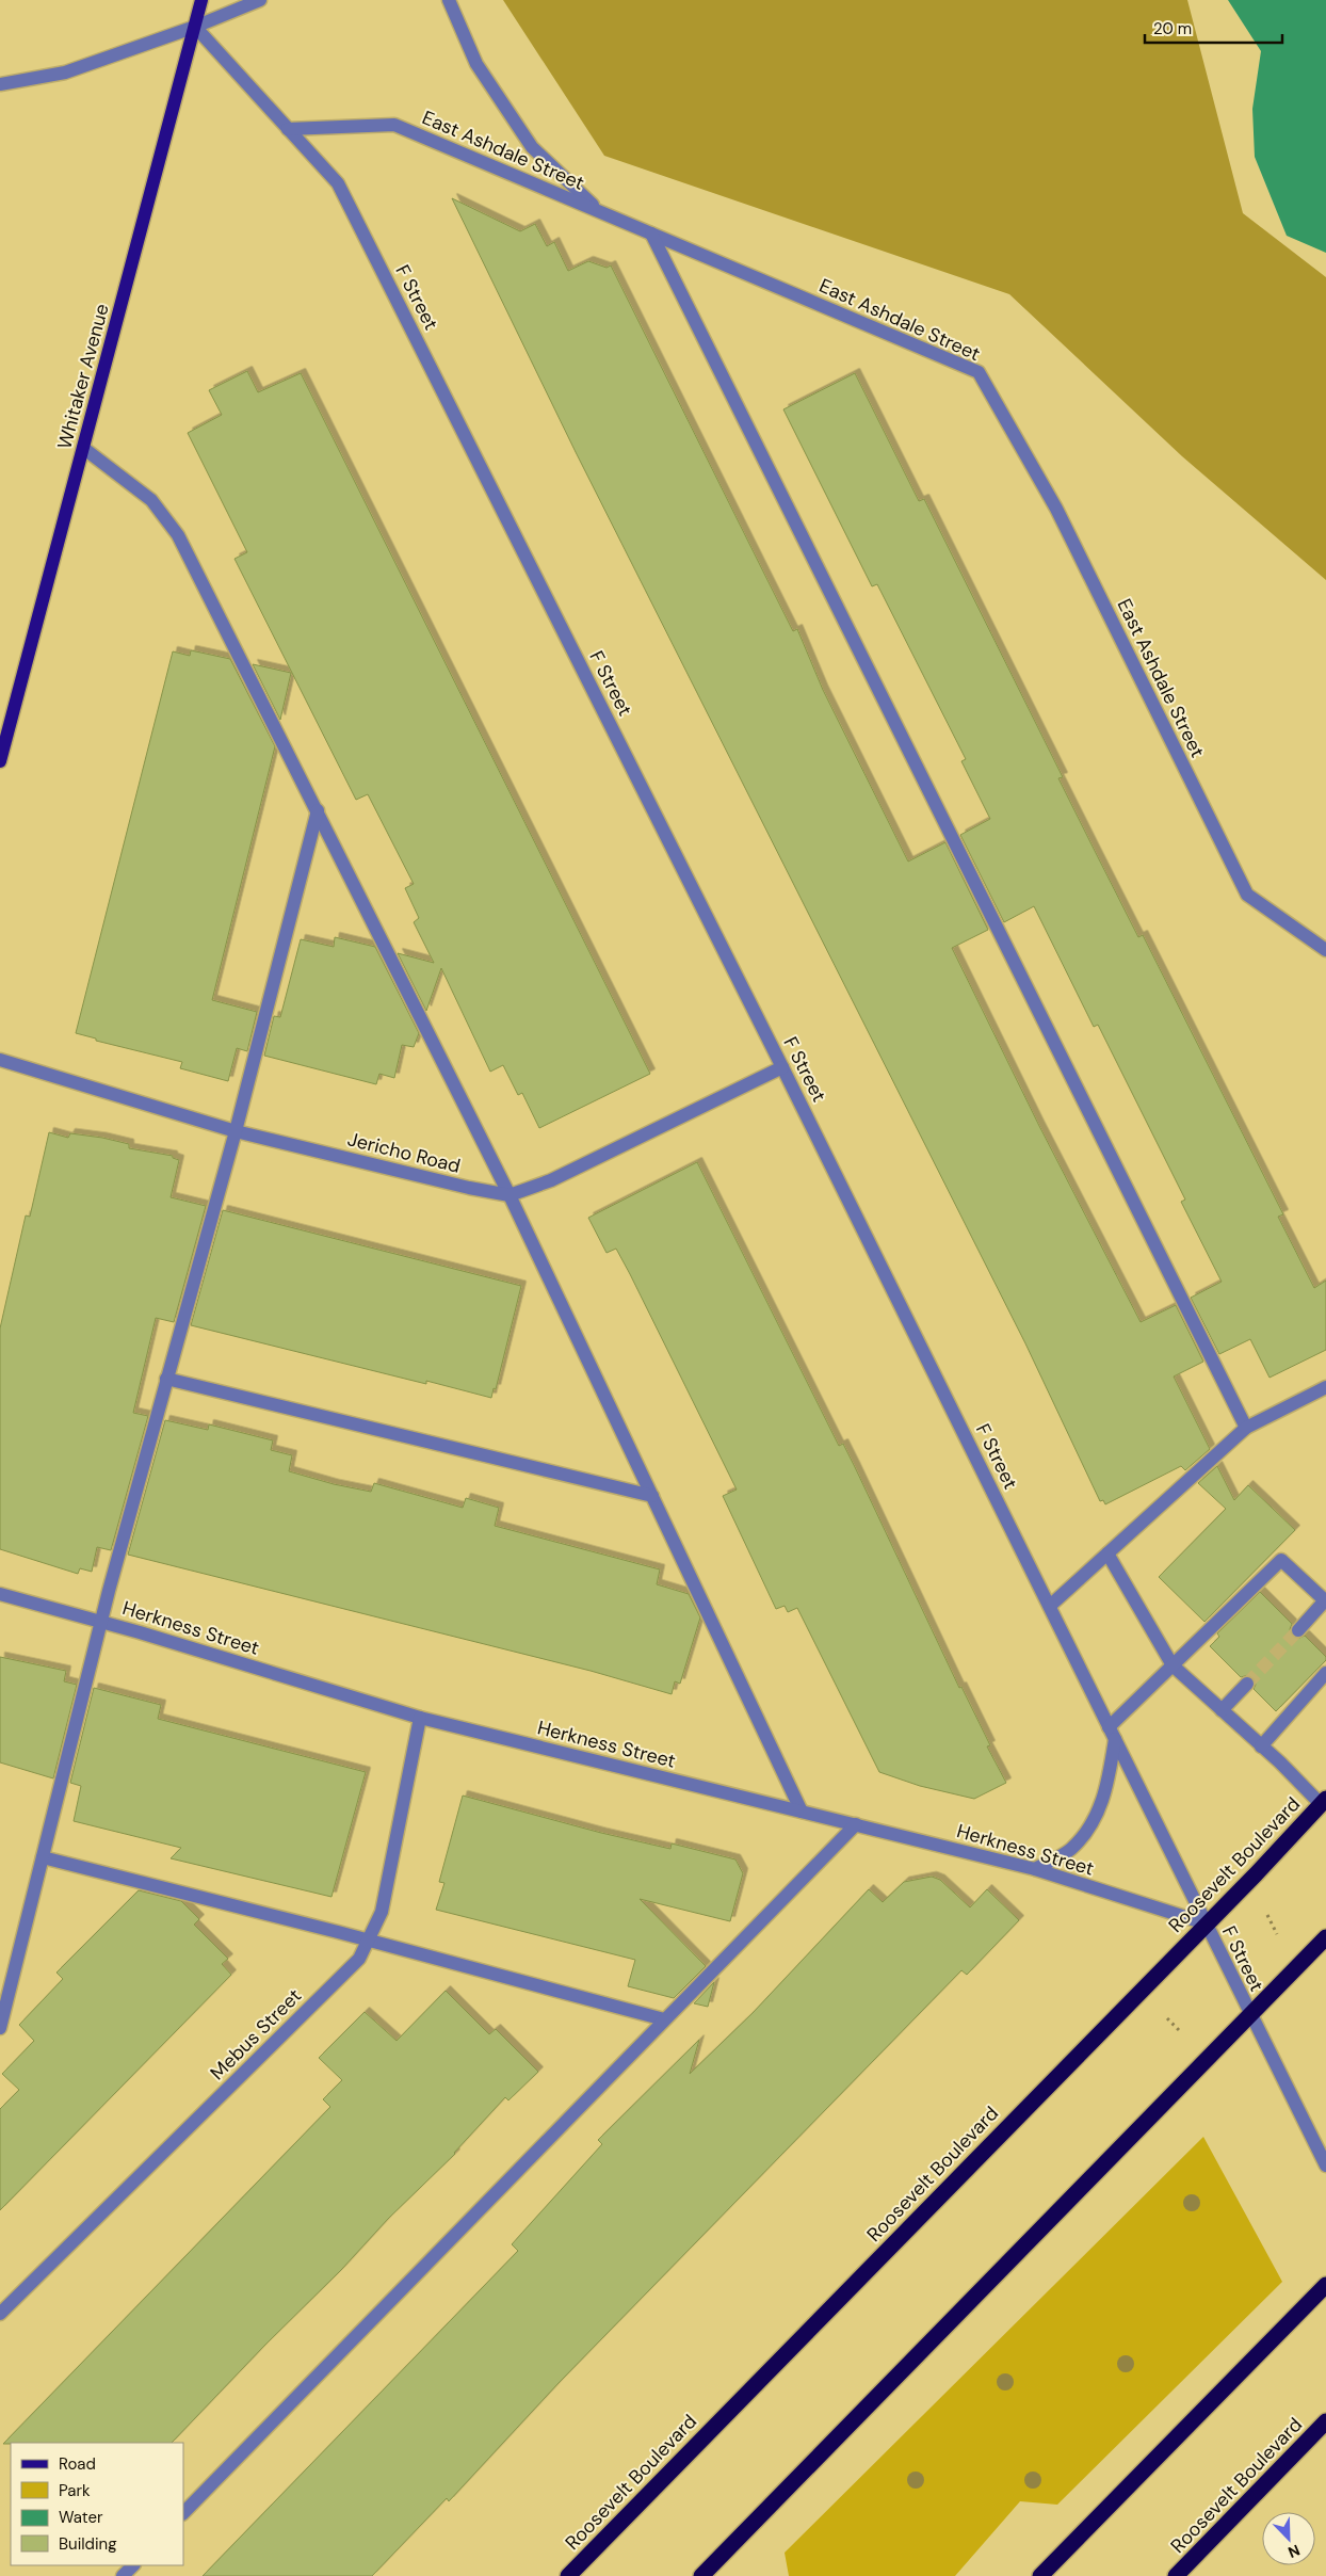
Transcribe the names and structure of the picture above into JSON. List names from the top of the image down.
{
  "streets": {
    "highway": ["Roosevelt Boulevard"],
    "main road": ["Whitaker Avenue"],
    "street": [
      "East Ashdale Street",
      "F Street",
      "Jericho Road",
      "Herkness Street",
      "Mebus Street"
    ]
  },
  "crossings": [
    ["East Ashdale Street", "F Street"],
    ["F Street", "Whitaker Avenue"],
    ["F Street", "Herkness Street"],
    ["F Street", "Roosevelt Boulevard"],
    ["Herkness Street", "Roosevelt Boulevard"],
    ["Herkness Street", "Mebus Street"]
  ],
  "legend": [
    "Road",
    "Park",
    "Water",
    "Building"
  ],
  "scale_bar": "20 m",
  "north": "bottom right"
}
